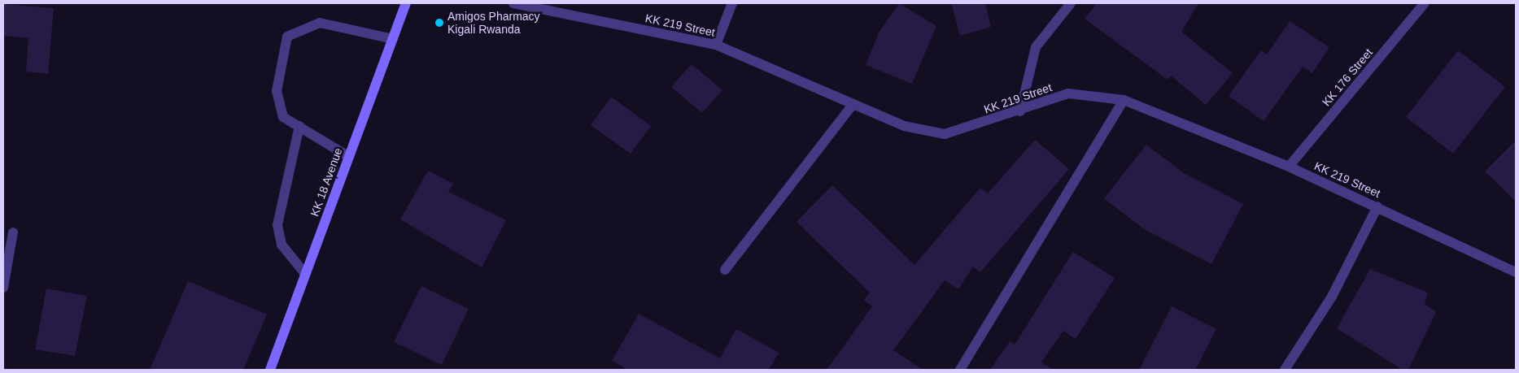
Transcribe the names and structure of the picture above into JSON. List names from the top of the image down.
{
  "streets": {
    "main road": ["KK 18 Avenue"],
    "street": ["KK 219 Street", "KK 176 Street"]
  },
  "crossings": [
    ["KK 219 Street", "KK 176 Street"]
  ],
  "places": ["Amigos Pharmacy Kigali Rwanda"]
}
